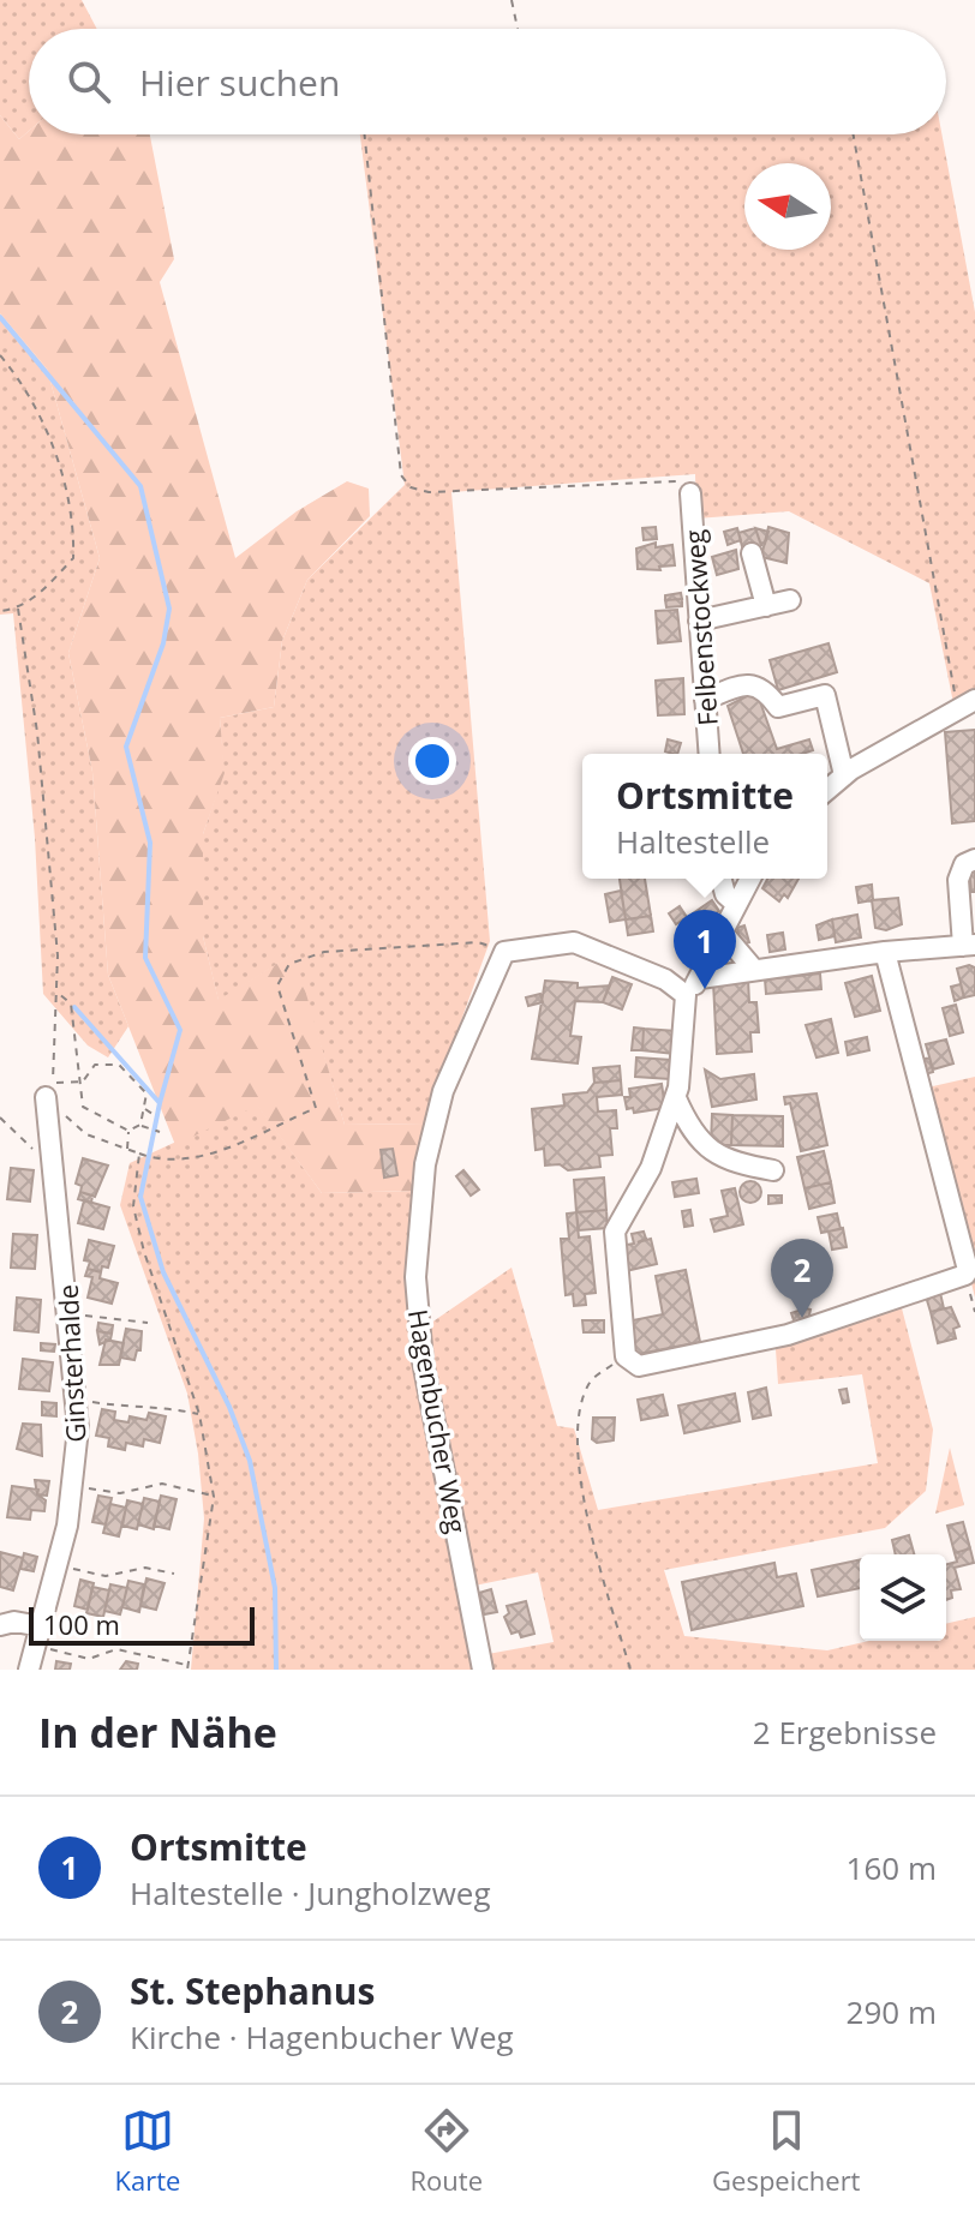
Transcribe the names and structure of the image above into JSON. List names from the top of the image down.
{
  "streets": {
    "street": ["Felbenstockweg", "Ginsterhalde", "Hagenbucher Weg"]
  },
  "scale_bar": "100 m",
  "north": "left",
  "page": {
    "search": "Hier suchen",
    "popup": ["Ortsmitte", "Haltestelle"],
    "pins": ["1", "2"],
    "scale": "100 m",
    "heading": ["In der Nähe", "2 Ergebnisse"],
    "list": [
      {
        "mark": "1",
        "name": "Ortsmitte",
        "note": "Haltestelle · Jungholzweg",
        "value": "160 m"
      },
      {
        "mark": "2",
        "name": "St. Stephanus",
        "note": "Kirche · Hagenbucher Weg",
        "value": "290 m"
      }
    ],
    "nav": ["Karte", "Route", "Gespeichert"]
  }
}
